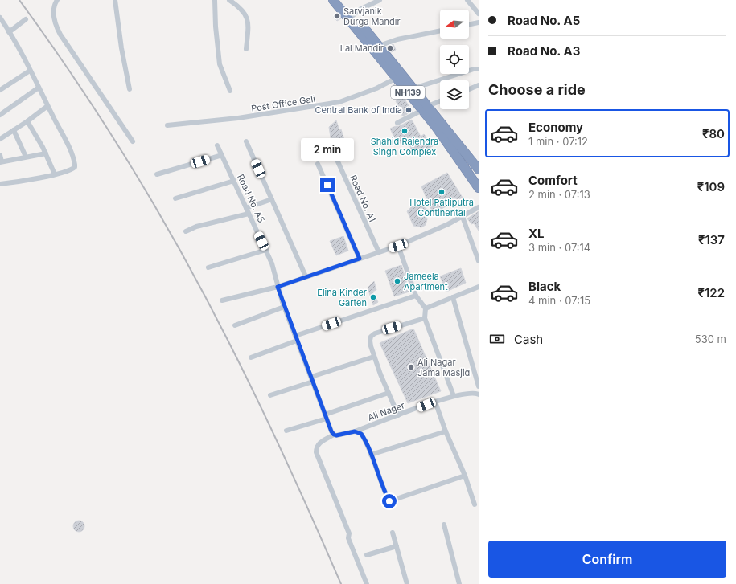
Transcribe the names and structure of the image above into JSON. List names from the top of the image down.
{
  "streets": {
    "highway": ["NH139"],
    "street": [
      "Post Office Gali",
      "Road No. A5",
      "Road No. A1",
      "Ali Nager"
    ]
  },
  "crossings": [
    ["NH139", "Post Office Gali"]
  ],
  "places": [
    "Sarvjanik Durga Mandir",
    "Lal Mandir",
    "Central Bank of India",
    "Shahid Rajendra Singh Complex",
    "Hotel Patliputra Continental",
    "Jameela Apartment",
    "Elina Kinder Garten",
    "Ali Nagar Jama Masjid"
  ],
  "north": "left",
  "page": {
    "banner": ["Road No. A5", "Road No. A3"],
    "heading": "Choose a ride",
    "list": [
      {
        "name": "Economy",
        "note": "1 min · 07:12",
        "value": "₹80"
      },
      {
        "name": "Comfort",
        "note": "2 min · 07:13",
        "value": "₹109"
      },
      {
        "name": "XL",
        "note": "3 min · 07:14",
        "value": "₹137"
      },
      {
        "name": "Black",
        "note": "4 min · 07:15",
        "value": "₹122"
      }
    ],
    "bubble": "2 min",
    "pay": ["Cash", "530 m"],
    "buttons": "Confirm"
  }
}
